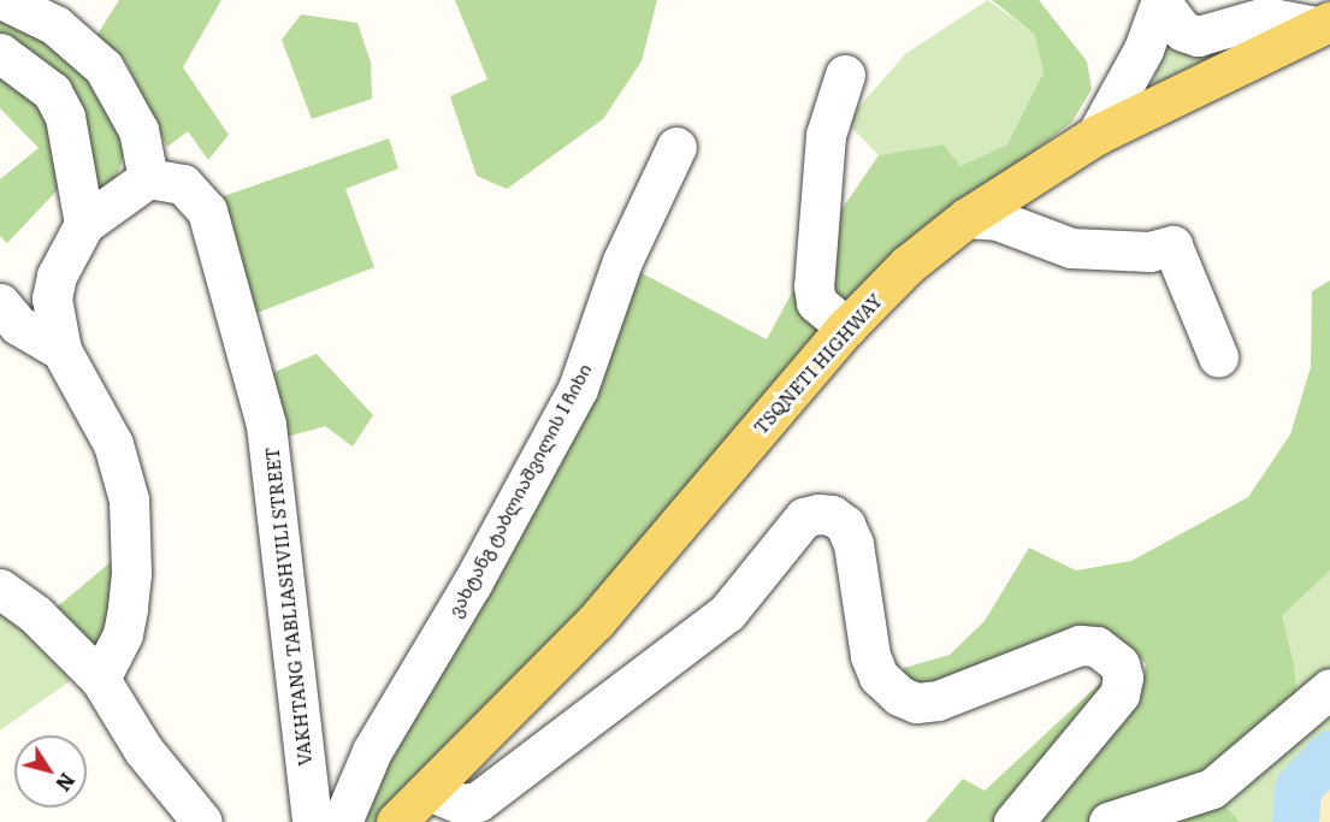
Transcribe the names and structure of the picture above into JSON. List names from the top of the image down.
{
  "streets": {
    "main road": ["TSQNETI HIGHWAY"],
    "street": ["ვახტანგ ტაბლიაშვილის I ჩიხი", "VAKHTANG TABLIASHVILI STREET"]
  },
  "north": "bottom right"
}
